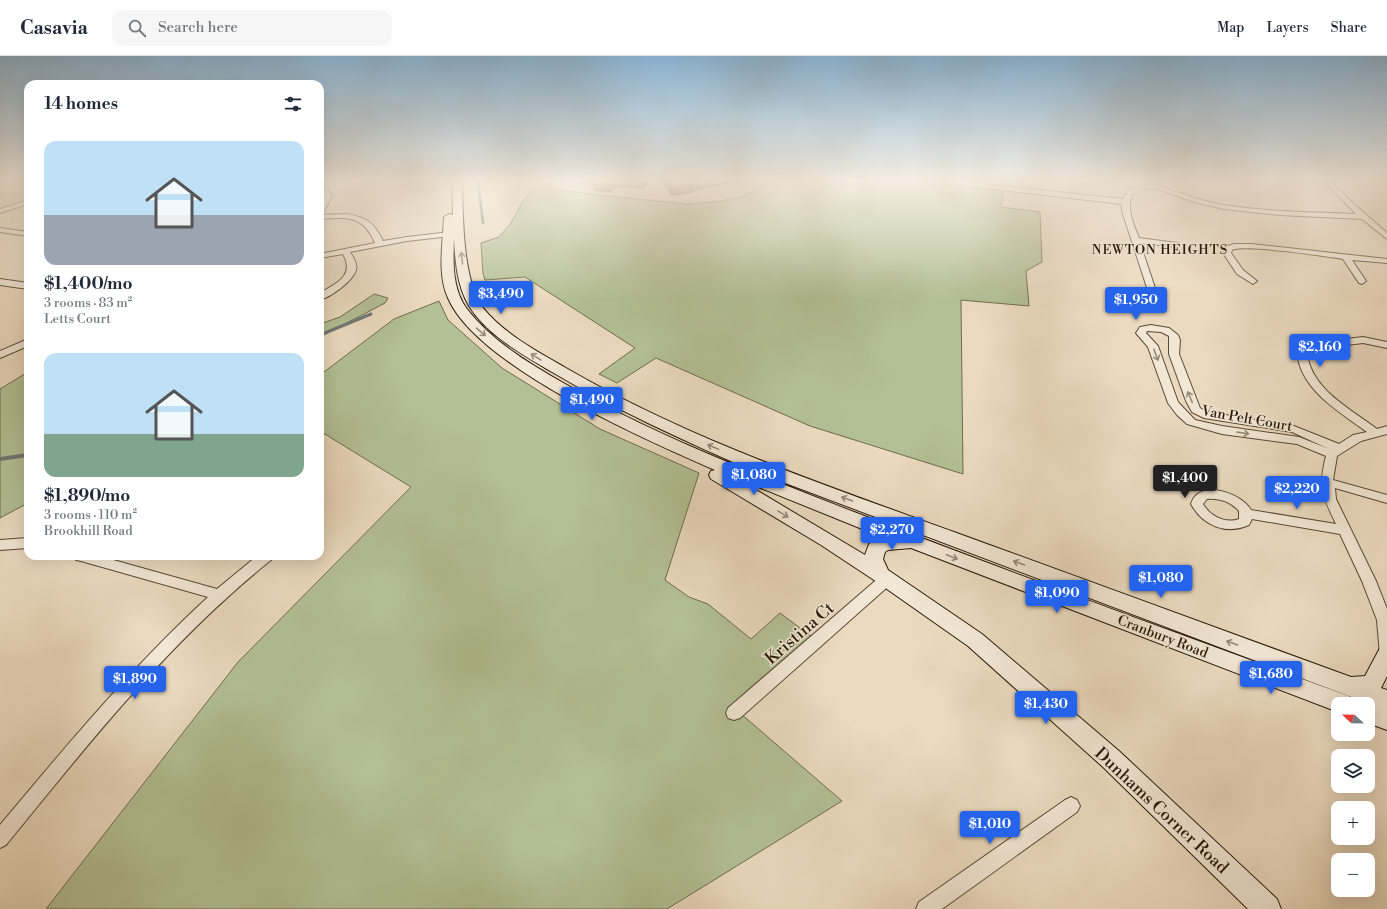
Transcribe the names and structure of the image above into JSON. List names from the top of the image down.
{
  "streets": {
    "main road": ["Cranbury Road", "Dunhams Corner Road"],
    "street": ["Van Pelt Court", "Kristina Ct"]
  },
  "crossings": [
    ["Kristina Ct", "Dunhams Corner Road"]
  ],
  "districts": ["NEWTON HEIGHTS"],
  "north": "left",
  "page": {
    "header": "Casavia",
    "search": "Search here",
    "nav": ["Map", "Layers", "Share"],
    "heading": "14 homes",
    "list": [
      {
        "name": "$1,400/mo",
        "note": "3 rooms · 83 m² · Letts Court"
      },
      {
        "name": "$1,890/mo",
        "note": "3 rooms · 110 m² · Brookhill Road"
      }
    ],
    "price": [
      "$3,490",
      "$1,950",
      "$2,160",
      "$1,490",
      "$1,080",
      "$1,400",
      "$2,220",
      "$2,270",
      "$1,080",
      "$1,090",
      "$1,680",
      "$1,890",
      "$1,430",
      "$1,010"
    ],
    "map_buttons": ["+", "−"]
  }
}
